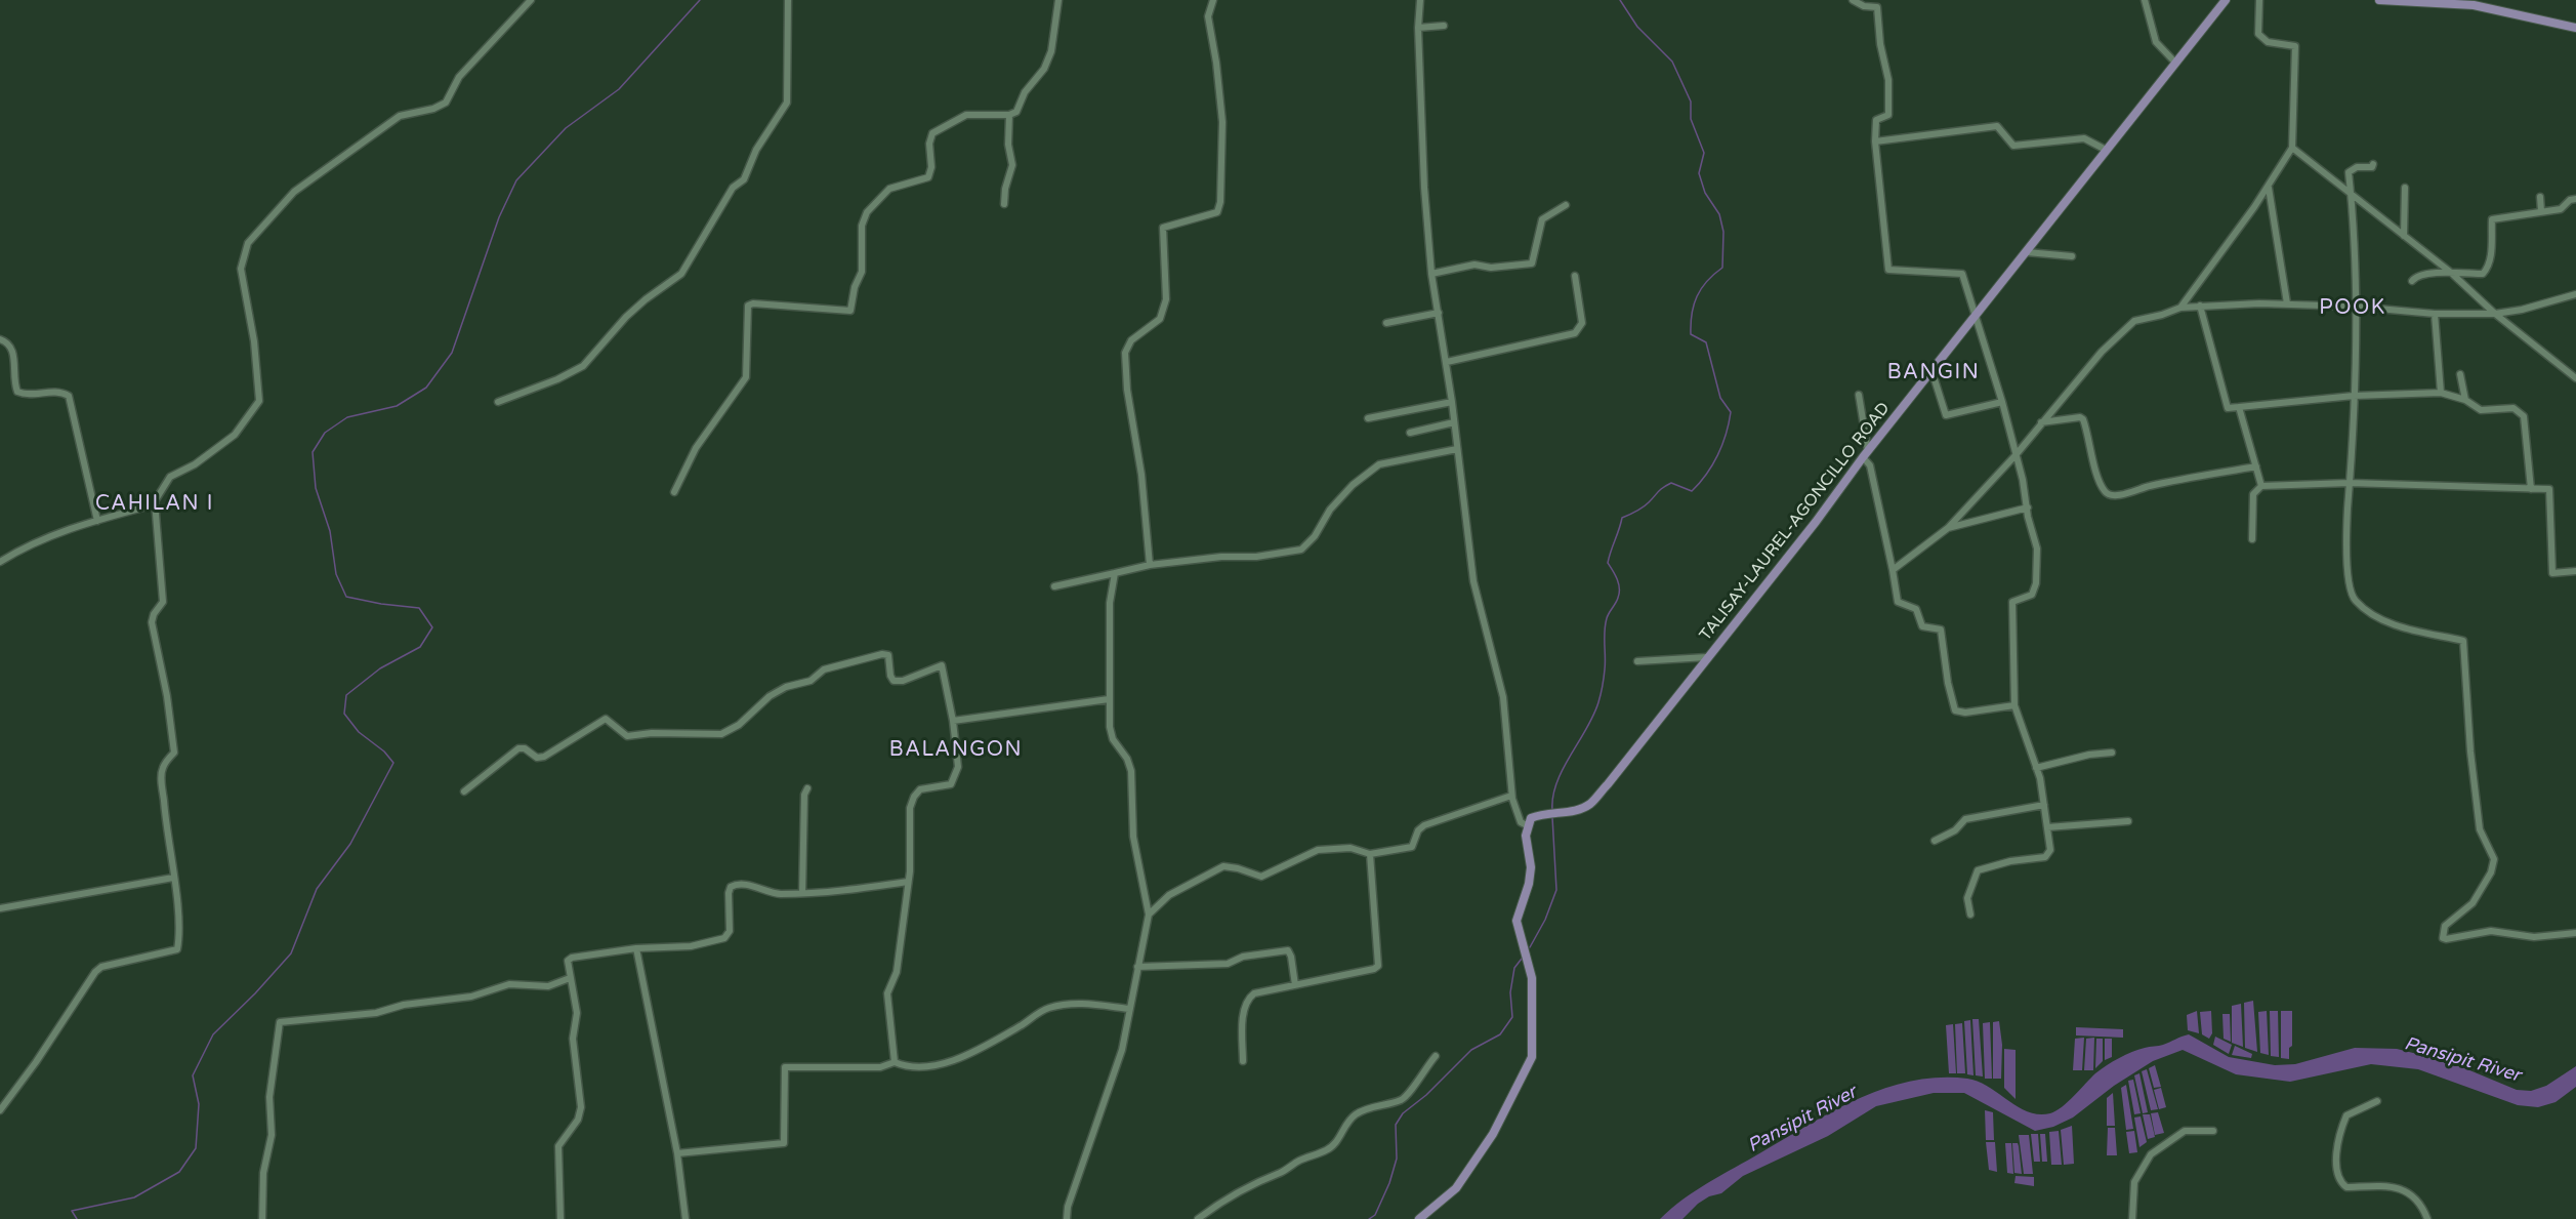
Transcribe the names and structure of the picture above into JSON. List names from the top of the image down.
{
  "streets": {
    "main road": ["TALISAY-LAUREL-AGONCILLO ROAD"]
  },
  "districts": [
    "POOK",
    "BANGIN",
    "CAHILAN I",
    "BALANGON"
  ],
  "water": ["Pansipit River"]
}
